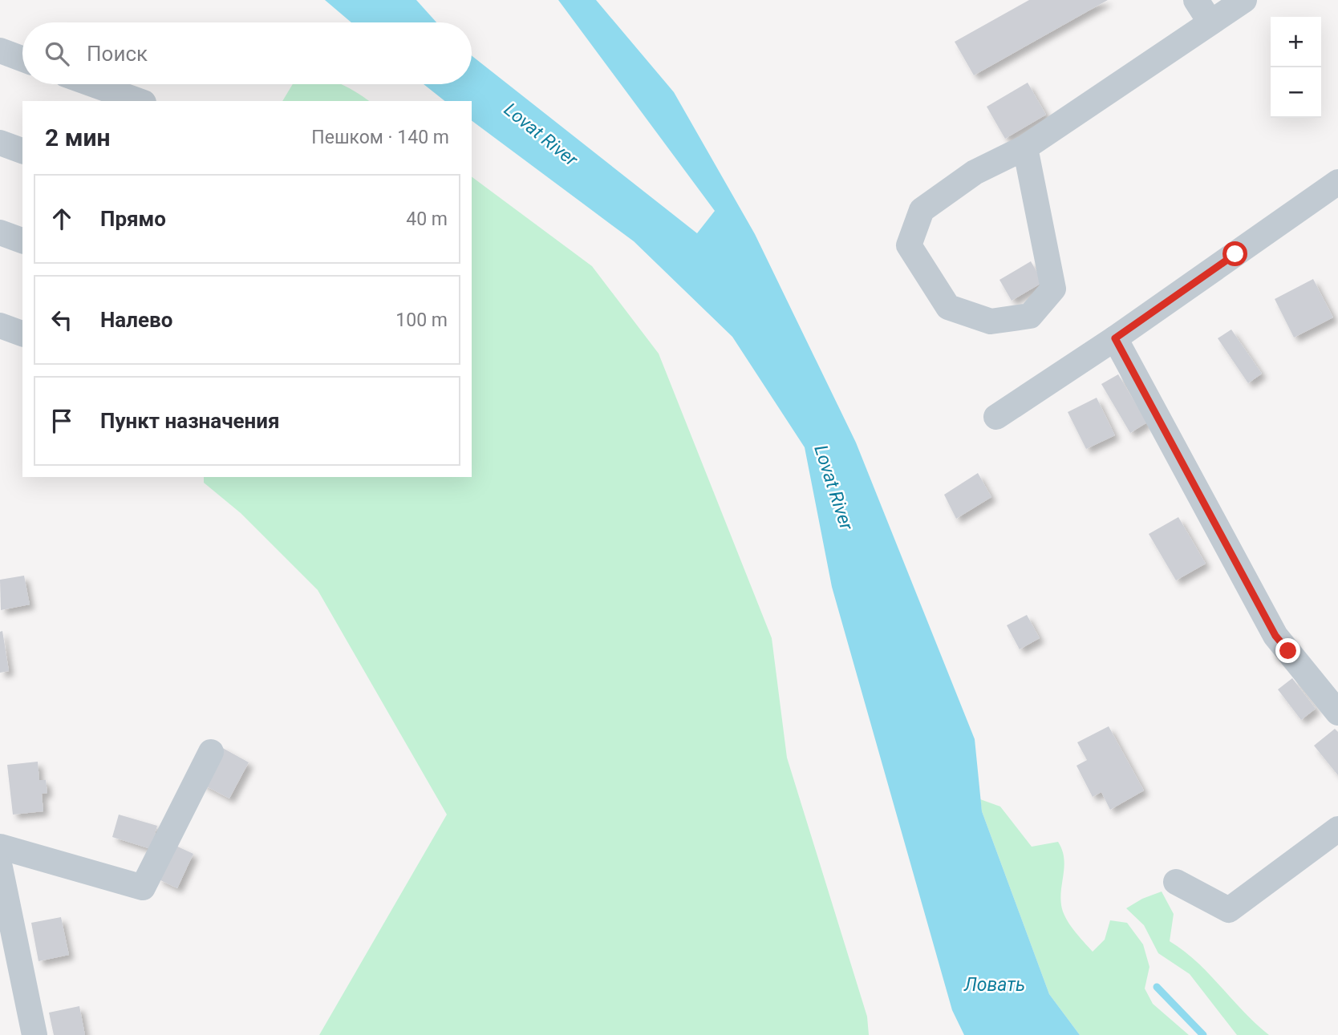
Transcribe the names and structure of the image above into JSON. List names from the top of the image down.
{
  "water": ["Lovat River", "Ловать"],
  "page": {
    "map_buttons": ["+", "−"],
    "search": "Поиск",
    "heading": ["2 мин", "Пешком · 140 m"],
    "list": [
      ["Прямо", "40 m"],
      ["Налево", "100 m"],
      "Пункт назначения"
    ]
  }
}
